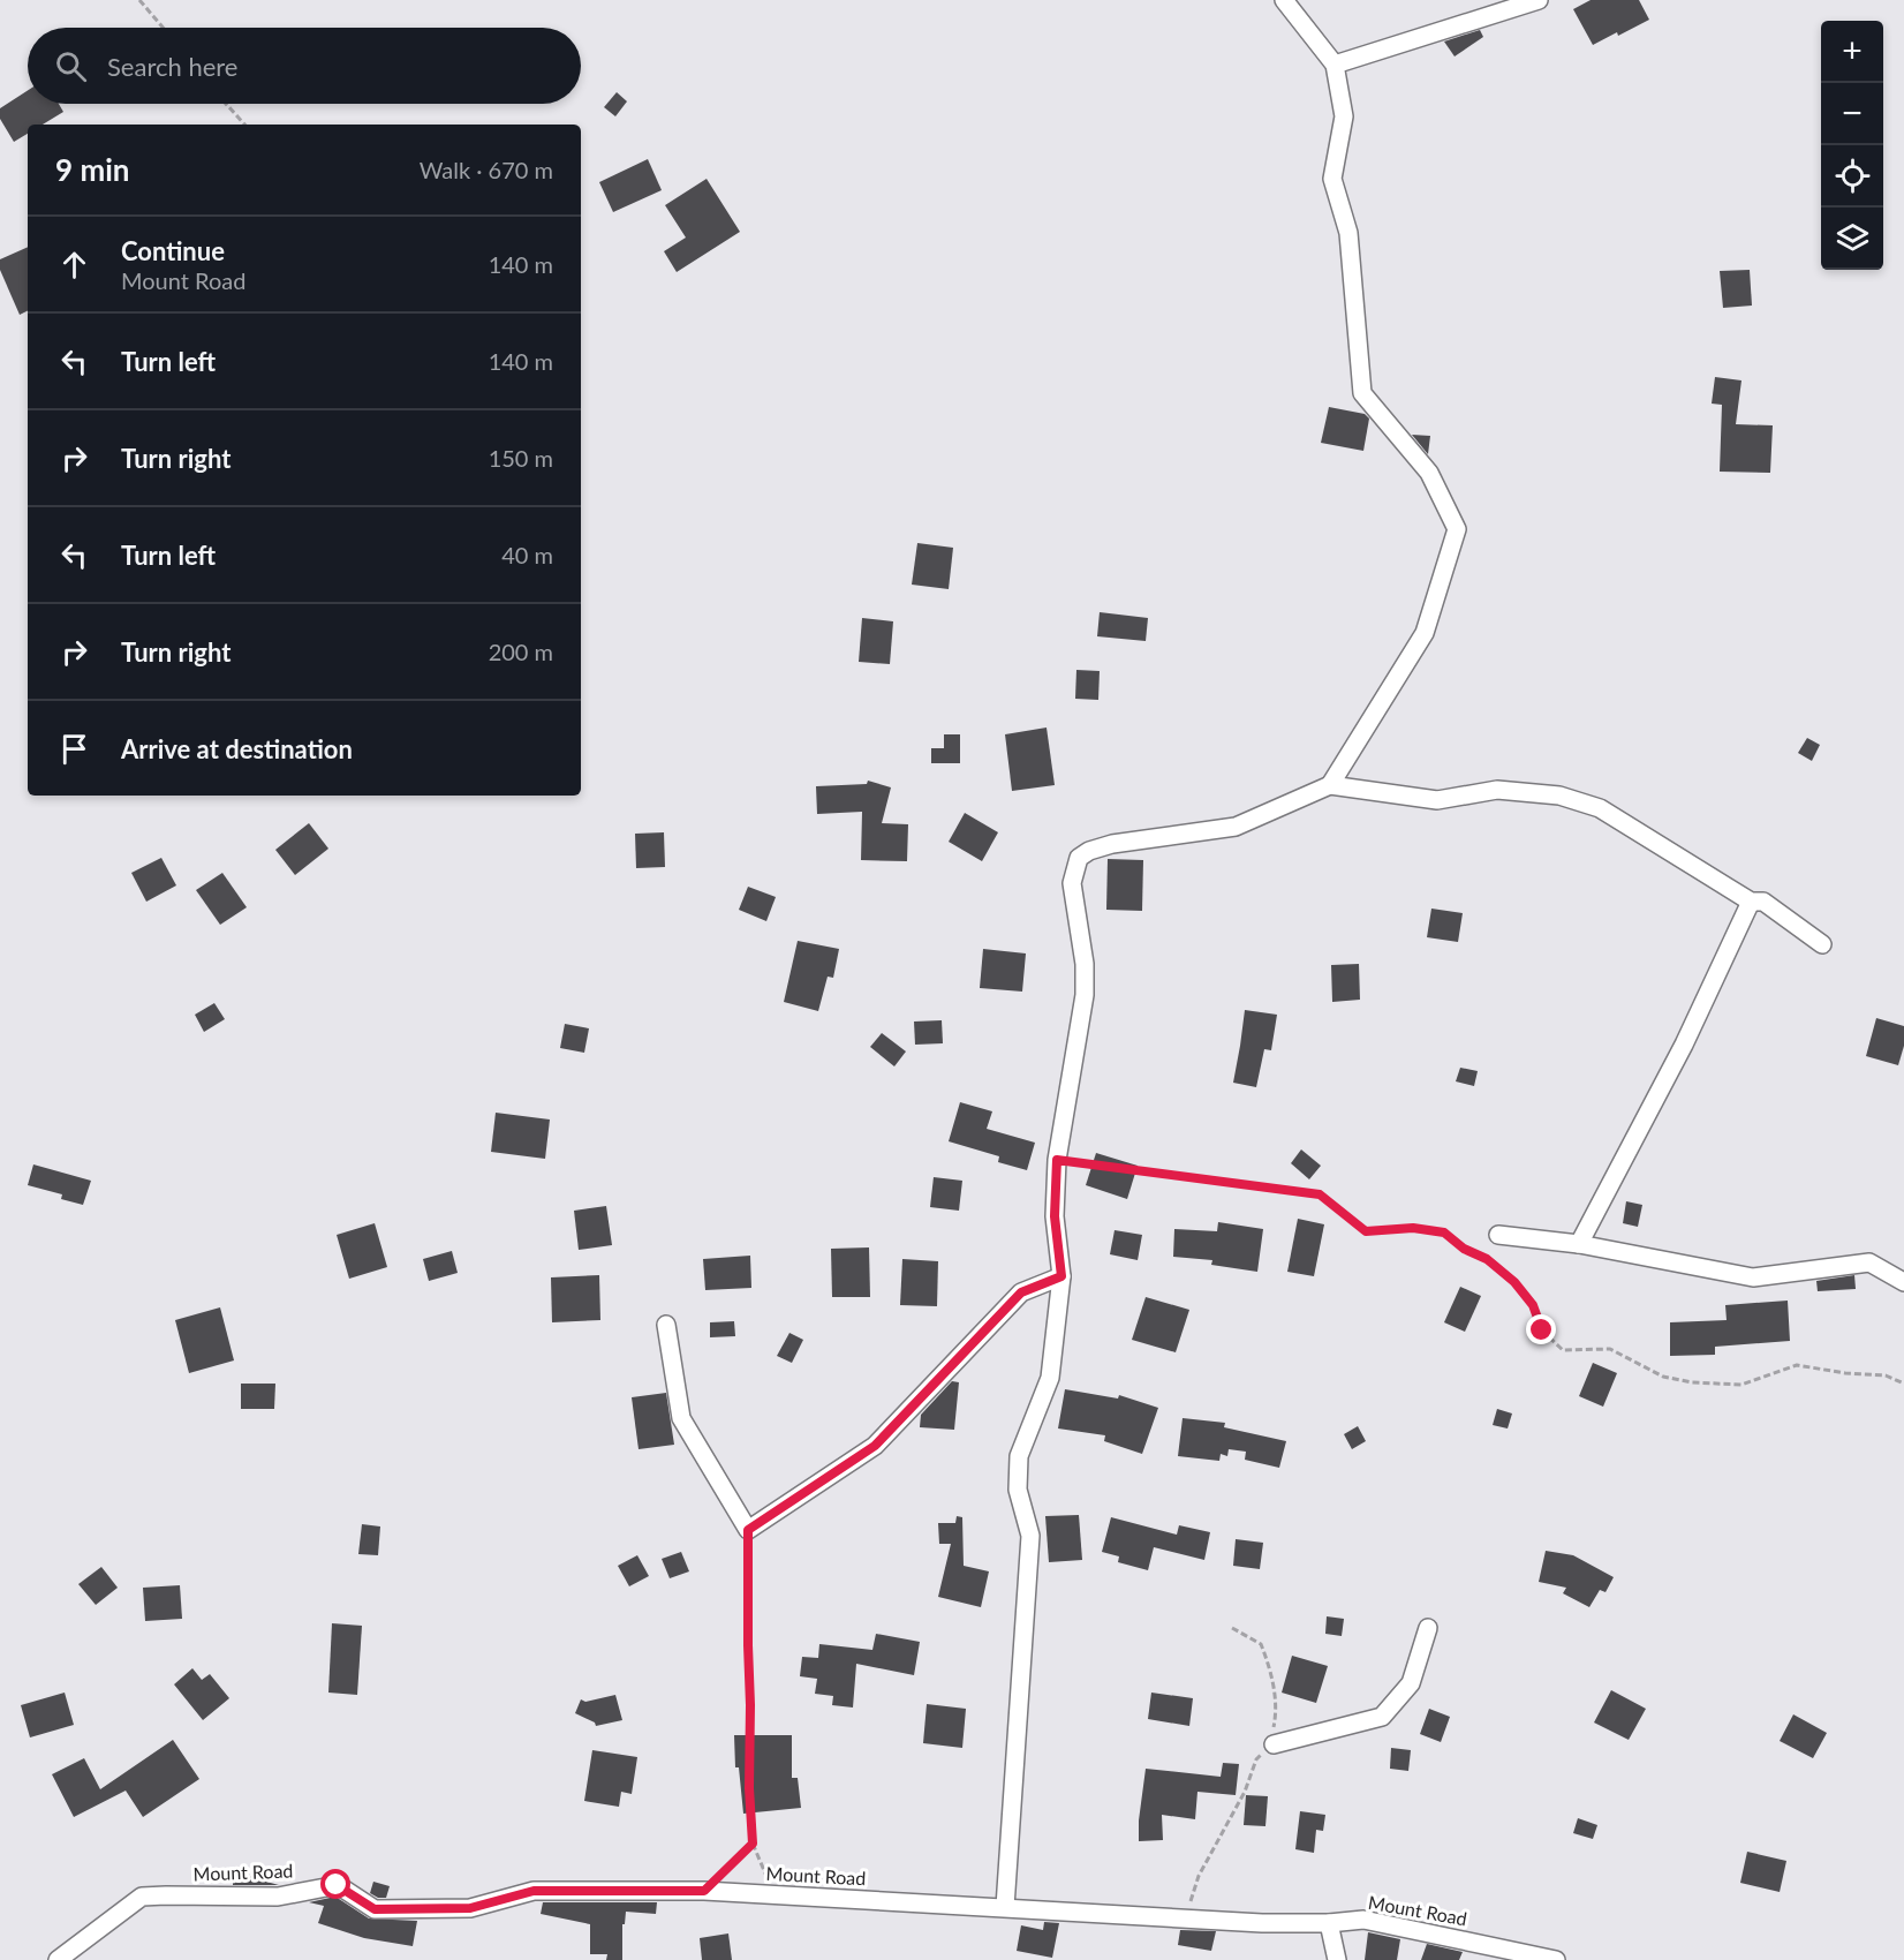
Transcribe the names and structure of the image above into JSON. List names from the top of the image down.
{
  "streets": {
    "street": ["Mount Road"]
  },
  "page": {
    "map_buttons": ["+", "−"],
    "search": "Search here",
    "heading": ["9 min", "Walk · 670 m"],
    "list": [
      ["Continue", "Mount Road", "140 m"],
      ["Turn left", "140 m"],
      ["Turn right", "150 m"],
      ["Turn left", "40 m"],
      ["Turn right", "200 m"],
      "Arrive at destination"
    ]
  }
}
